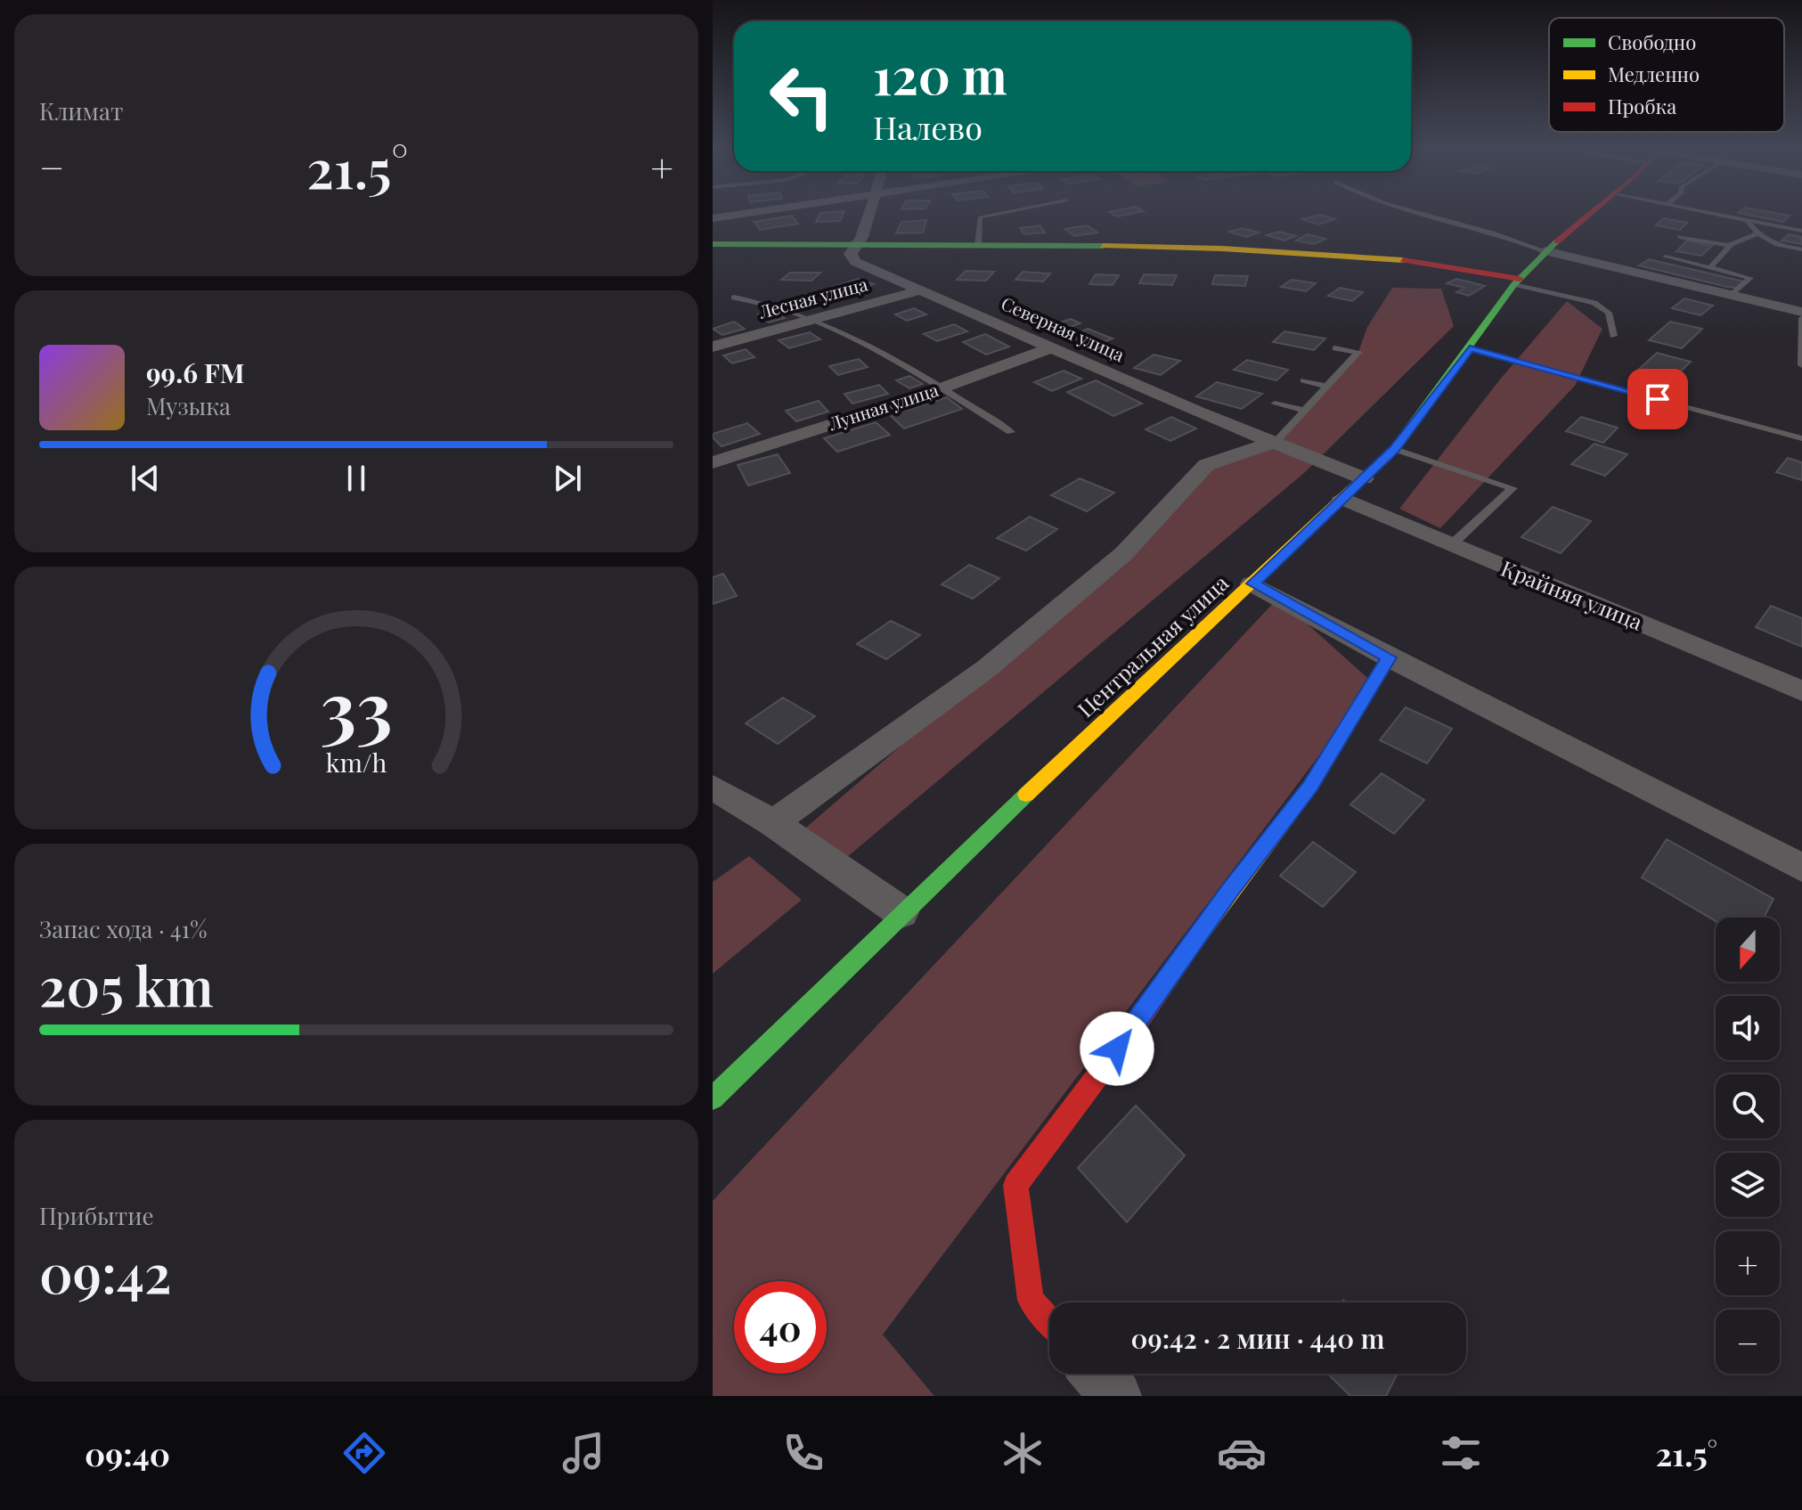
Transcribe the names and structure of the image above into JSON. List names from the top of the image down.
{
  "streets": {
    "main road": ["Центральная улица"],
    "street": [
      "Лесная улица",
      "Северная улица",
      "Лунная улица",
      "Крайняя улица"
    ]
  },
  "crossings": [
    ["Лесная улица", "Северная улица"],
    ["Северная улица", "Лунная улица"],
    ["Северная улица", "Центральная улица"],
    ["Крайняя улица", "Центральная улица"]
  ],
  "legend": ["Свободно", "Медленно", "Пробка"],
  "north": "bottom",
  "page": {
    "tile": [
      "Климат",
      ["Запас хода · 41%", "205 km"],
      ["Прибытие", "09:42"]
    ],
    "turn": ["120 m", "Налево"],
    "heat": ["−", "21.5°", "+"],
    "song": ["99.6 FM", "Музыка"],
    "map_buttons": ["+", "−"],
    "limit": "40",
    "trip": "09:42 · 2 мин · 440 m",
    "tabs": ["09:40", "21.5°"],
    "gauge": ["33", "km/h"]
  }
}
